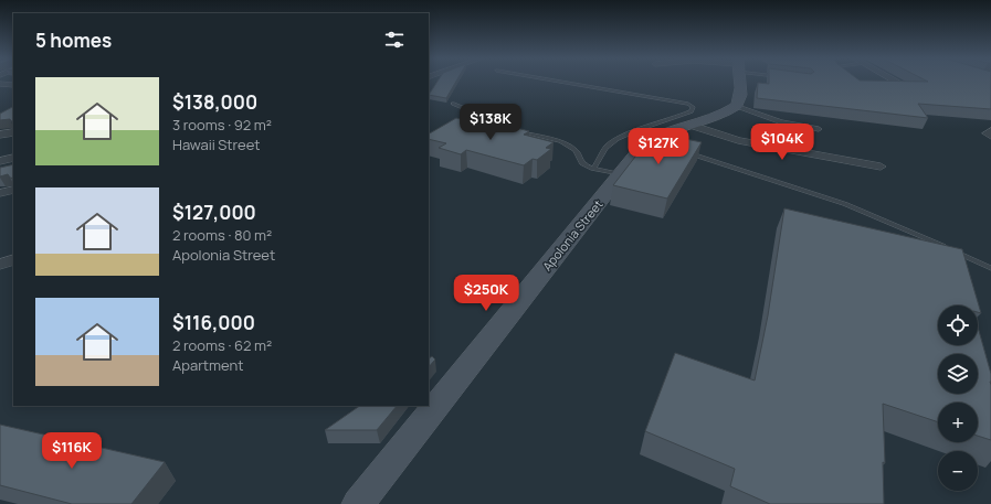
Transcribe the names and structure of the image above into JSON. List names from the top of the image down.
{
  "streets": {
    "main road": ["Apolonia Street"]
  },
  "page": {
    "heading": "5 homes",
    "list": [
      {
        "name": "$138,000",
        "note": "3 rooms · 92 m² · Hawaii Street"
      },
      {
        "name": "$127,000",
        "note": "2 rooms · 80 m² · Apolonia Street"
      },
      {
        "name": "$116,000",
        "note": "2 rooms · 62 m² · Apartment"
      }
    ],
    "price": [
      "$138K",
      "$104K",
      "$127K",
      "$250K",
      "$116K"
    ],
    "map_buttons": ["+", "−"]
  }
}
